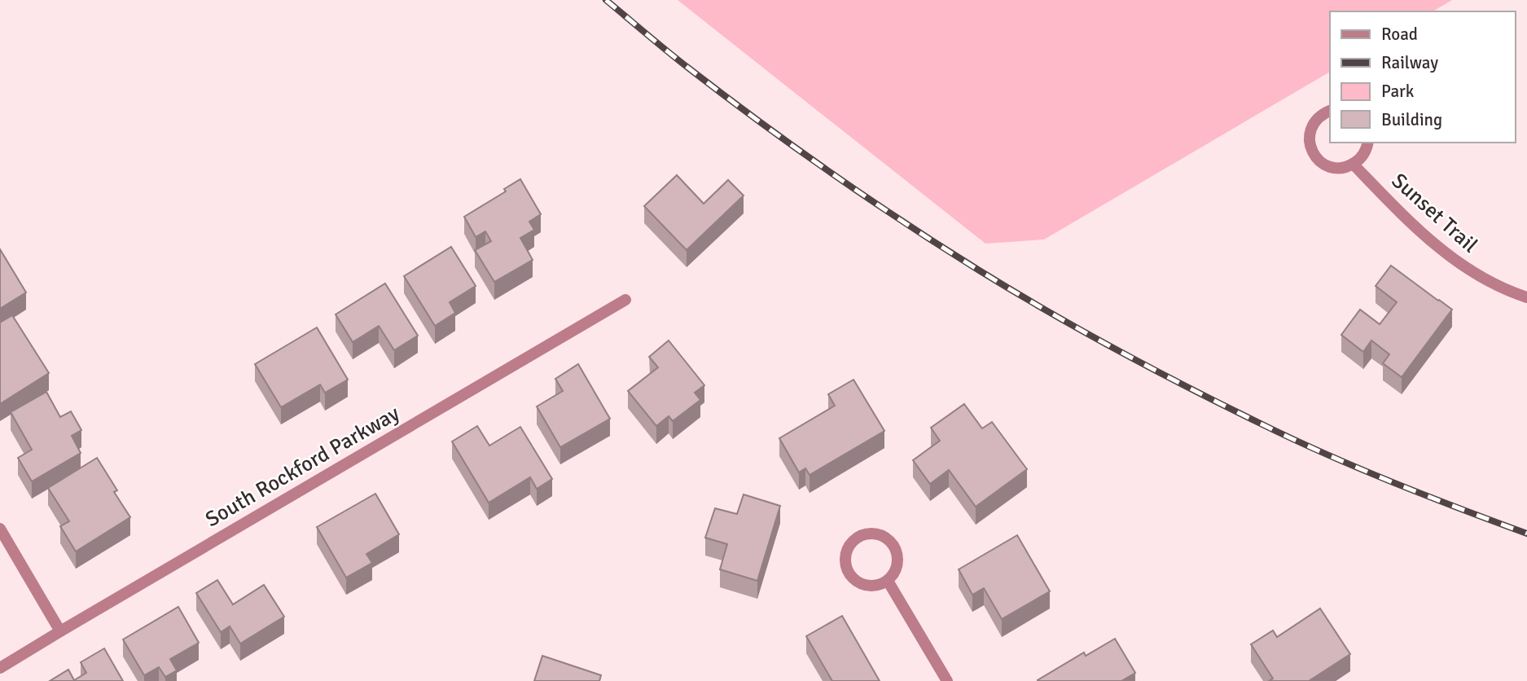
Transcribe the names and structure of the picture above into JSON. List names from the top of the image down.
{
  "streets": {
    "street": ["Sunset Trail", "South Rockford Parkway"]
  },
  "legend": [
    "Road",
    "Railway",
    "Park",
    "Building"
  ]
}
